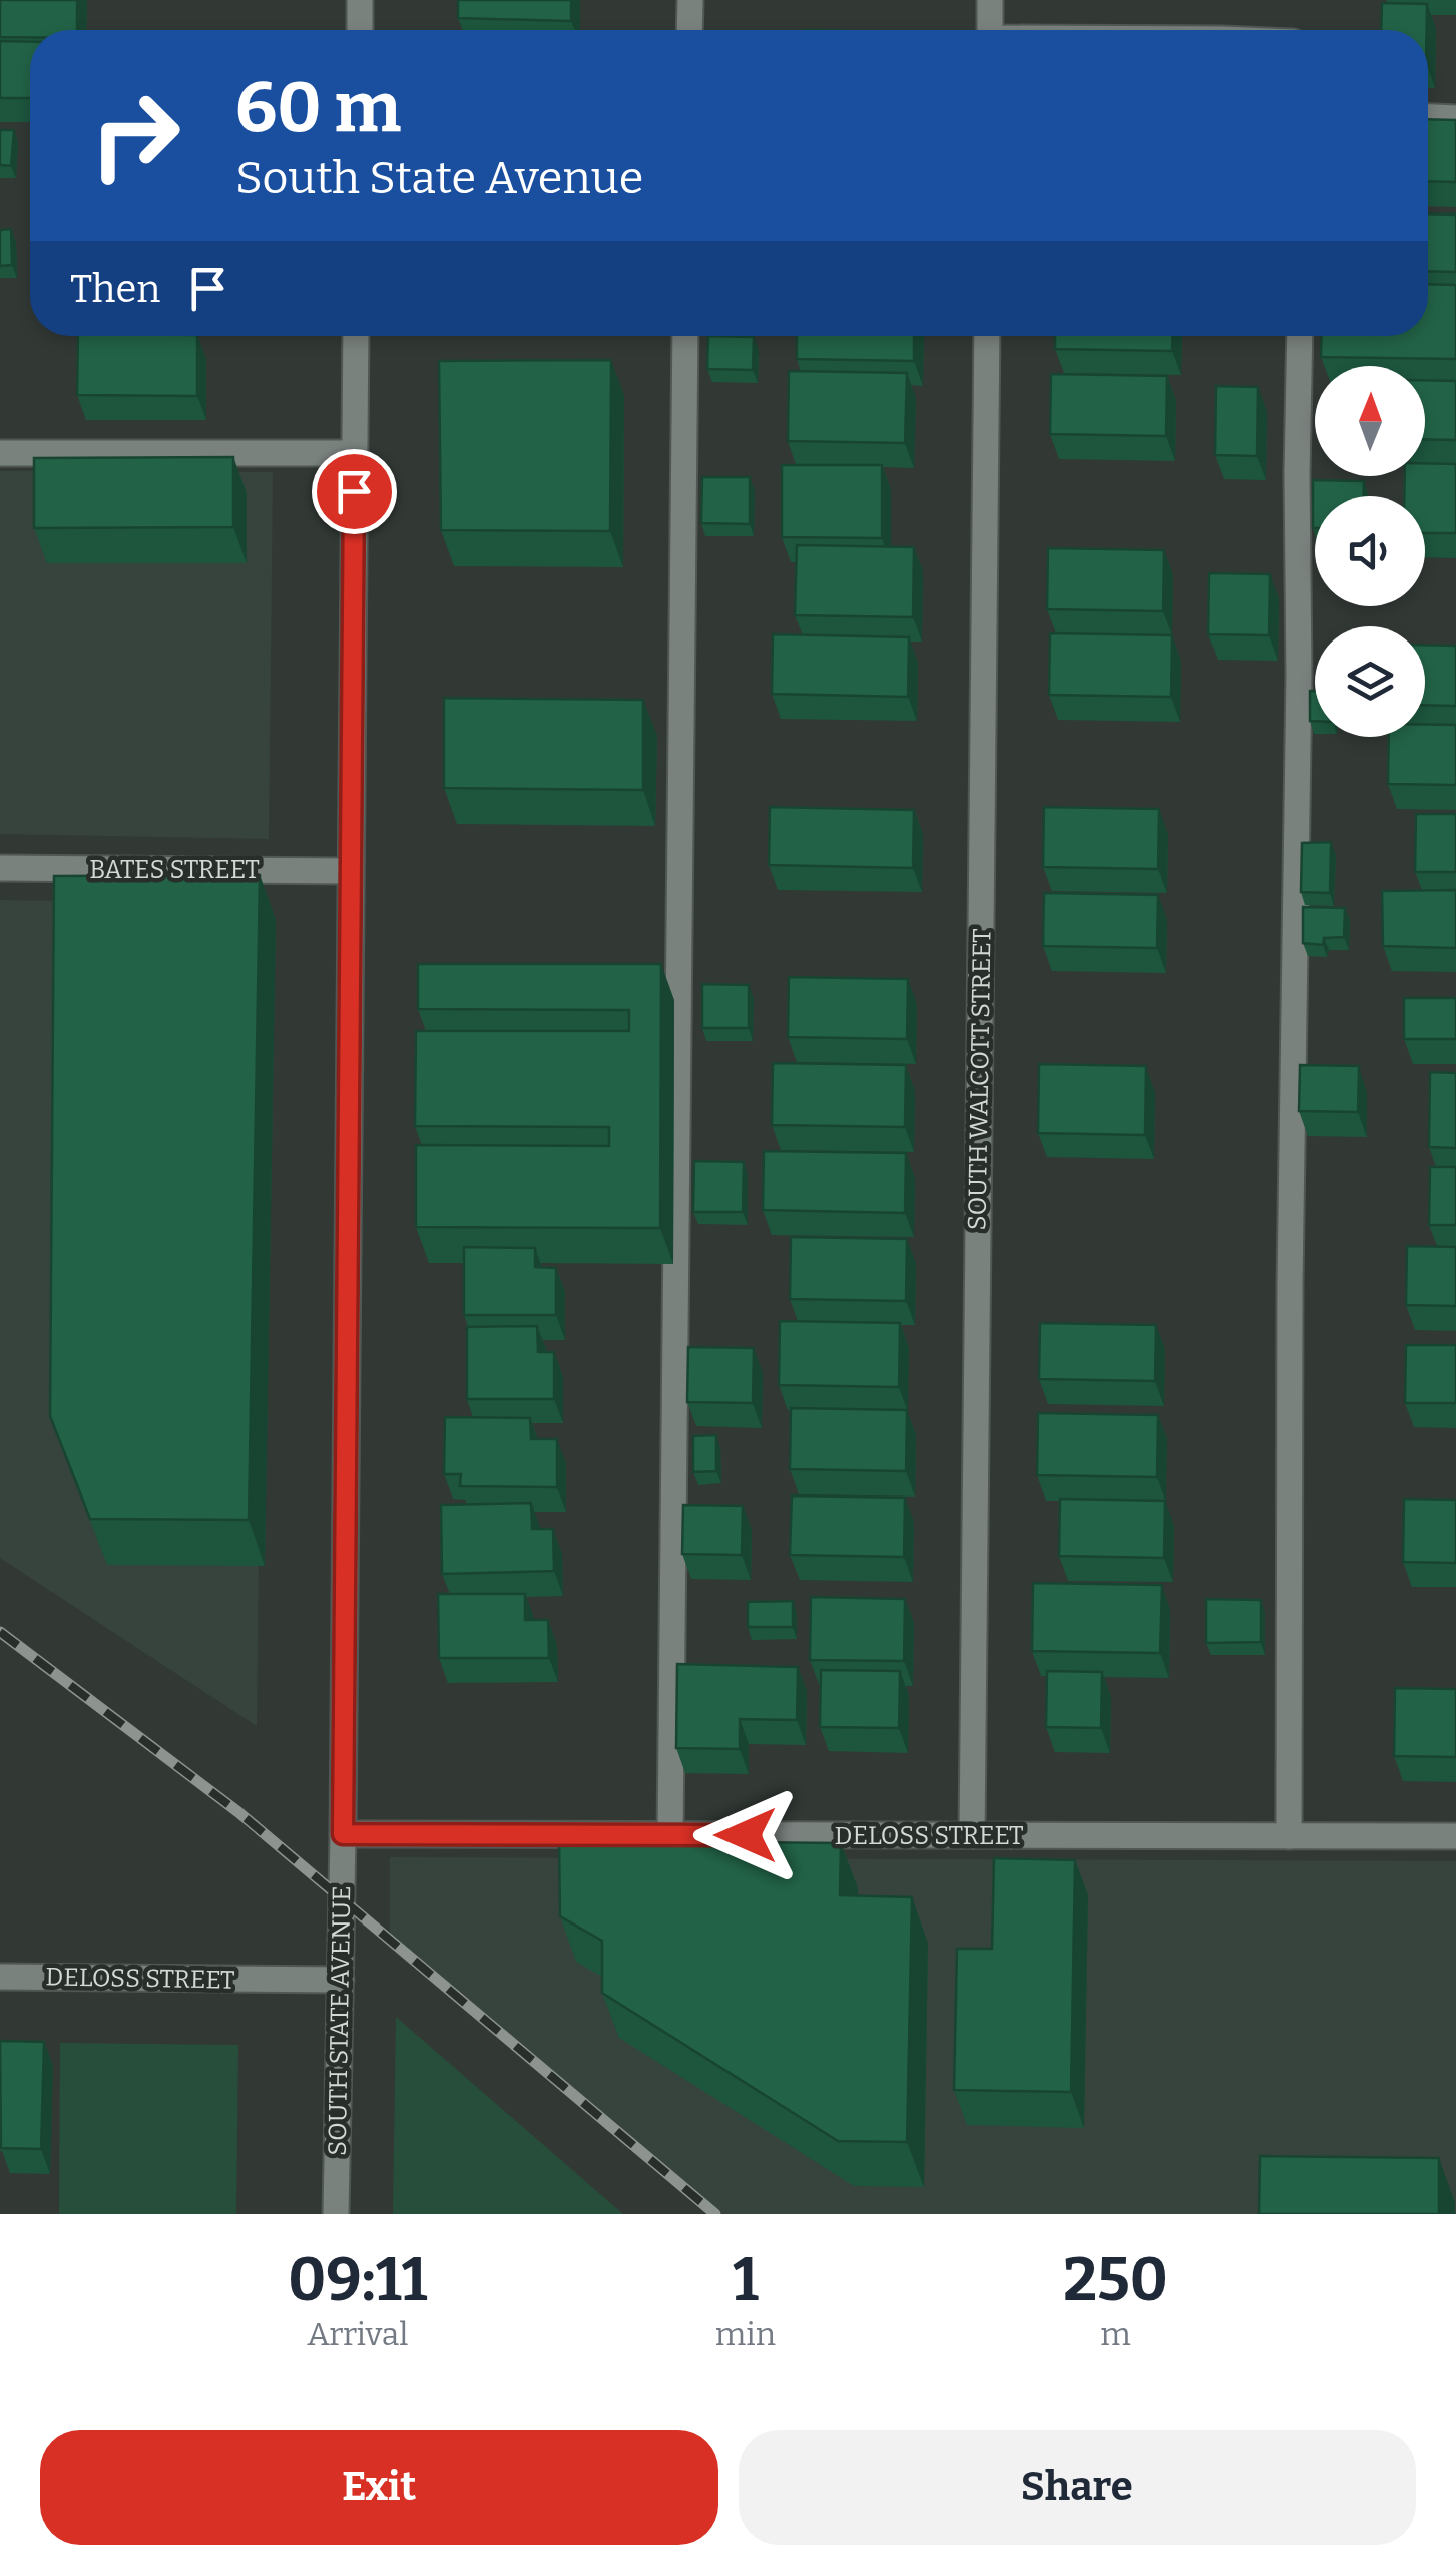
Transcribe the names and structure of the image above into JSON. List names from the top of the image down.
{
  "streets": {
    "street": [
      "BATES STREET",
      "SOUTH WALCOTT STREET",
      "DELOSS STREET",
      "SOUTH STATE AVENUE"
    ]
  },
  "crossings": [
    ["BATES STREET", "SOUTH STATE AVENUE"],
    ["SOUTH WALCOTT STREET", "DELOSS STREET"],
    ["DELOSS STREET", "SOUTH STATE AVENUE"]
  ],
  "north": "top",
  "page": {
    "turn": ["60 m", "South State Avenue"],
    "then": "Then",
    "eta": [
      "09:11",
      "Arrival",
      "1",
      "min",
      "250",
      "m"
    ],
    "buttons": ["Exit", "Share"]
  }
}
